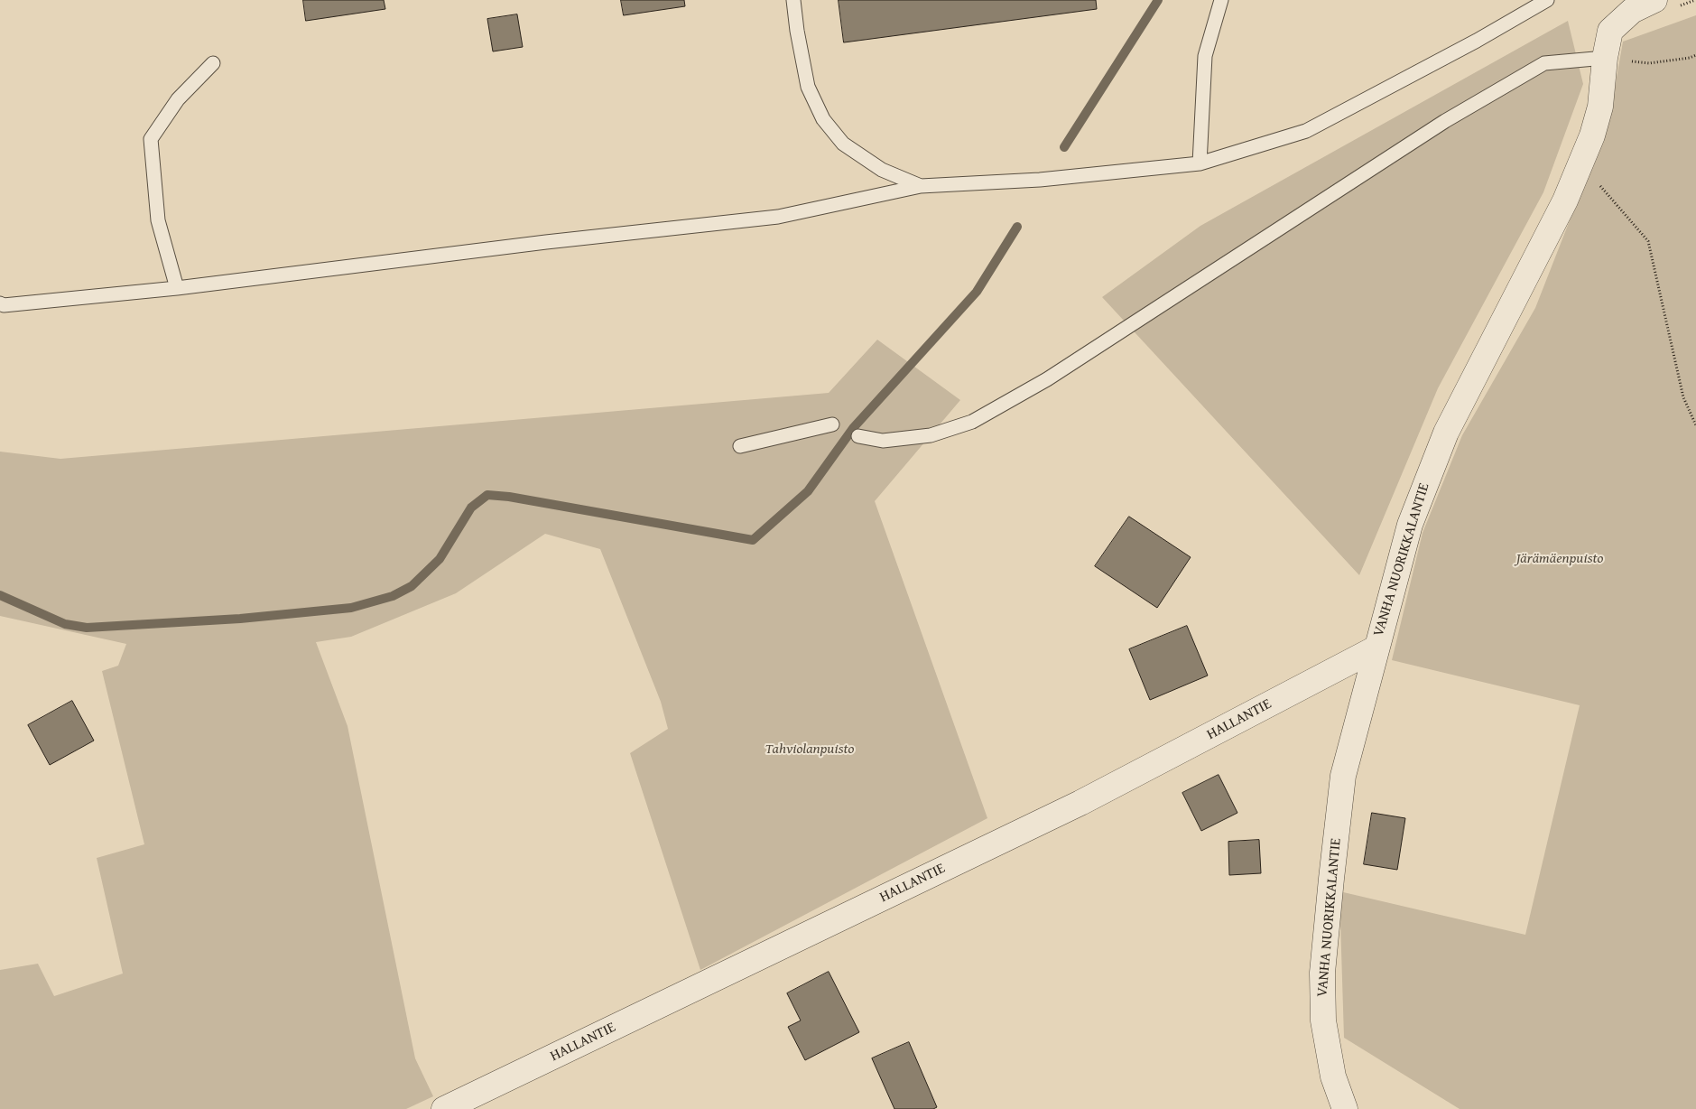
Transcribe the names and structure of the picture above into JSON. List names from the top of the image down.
{
  "streets": {
    "street": ["VANHA NUORIKKALANTIE", "HALLANTIE"]
  },
  "crossings": [
    ["VANHA NUORIKKALANTIE", "HALLANTIE"]
  ],
  "parks": ["Järämäenpuisto", "Tahviolanpuisto"]
}
